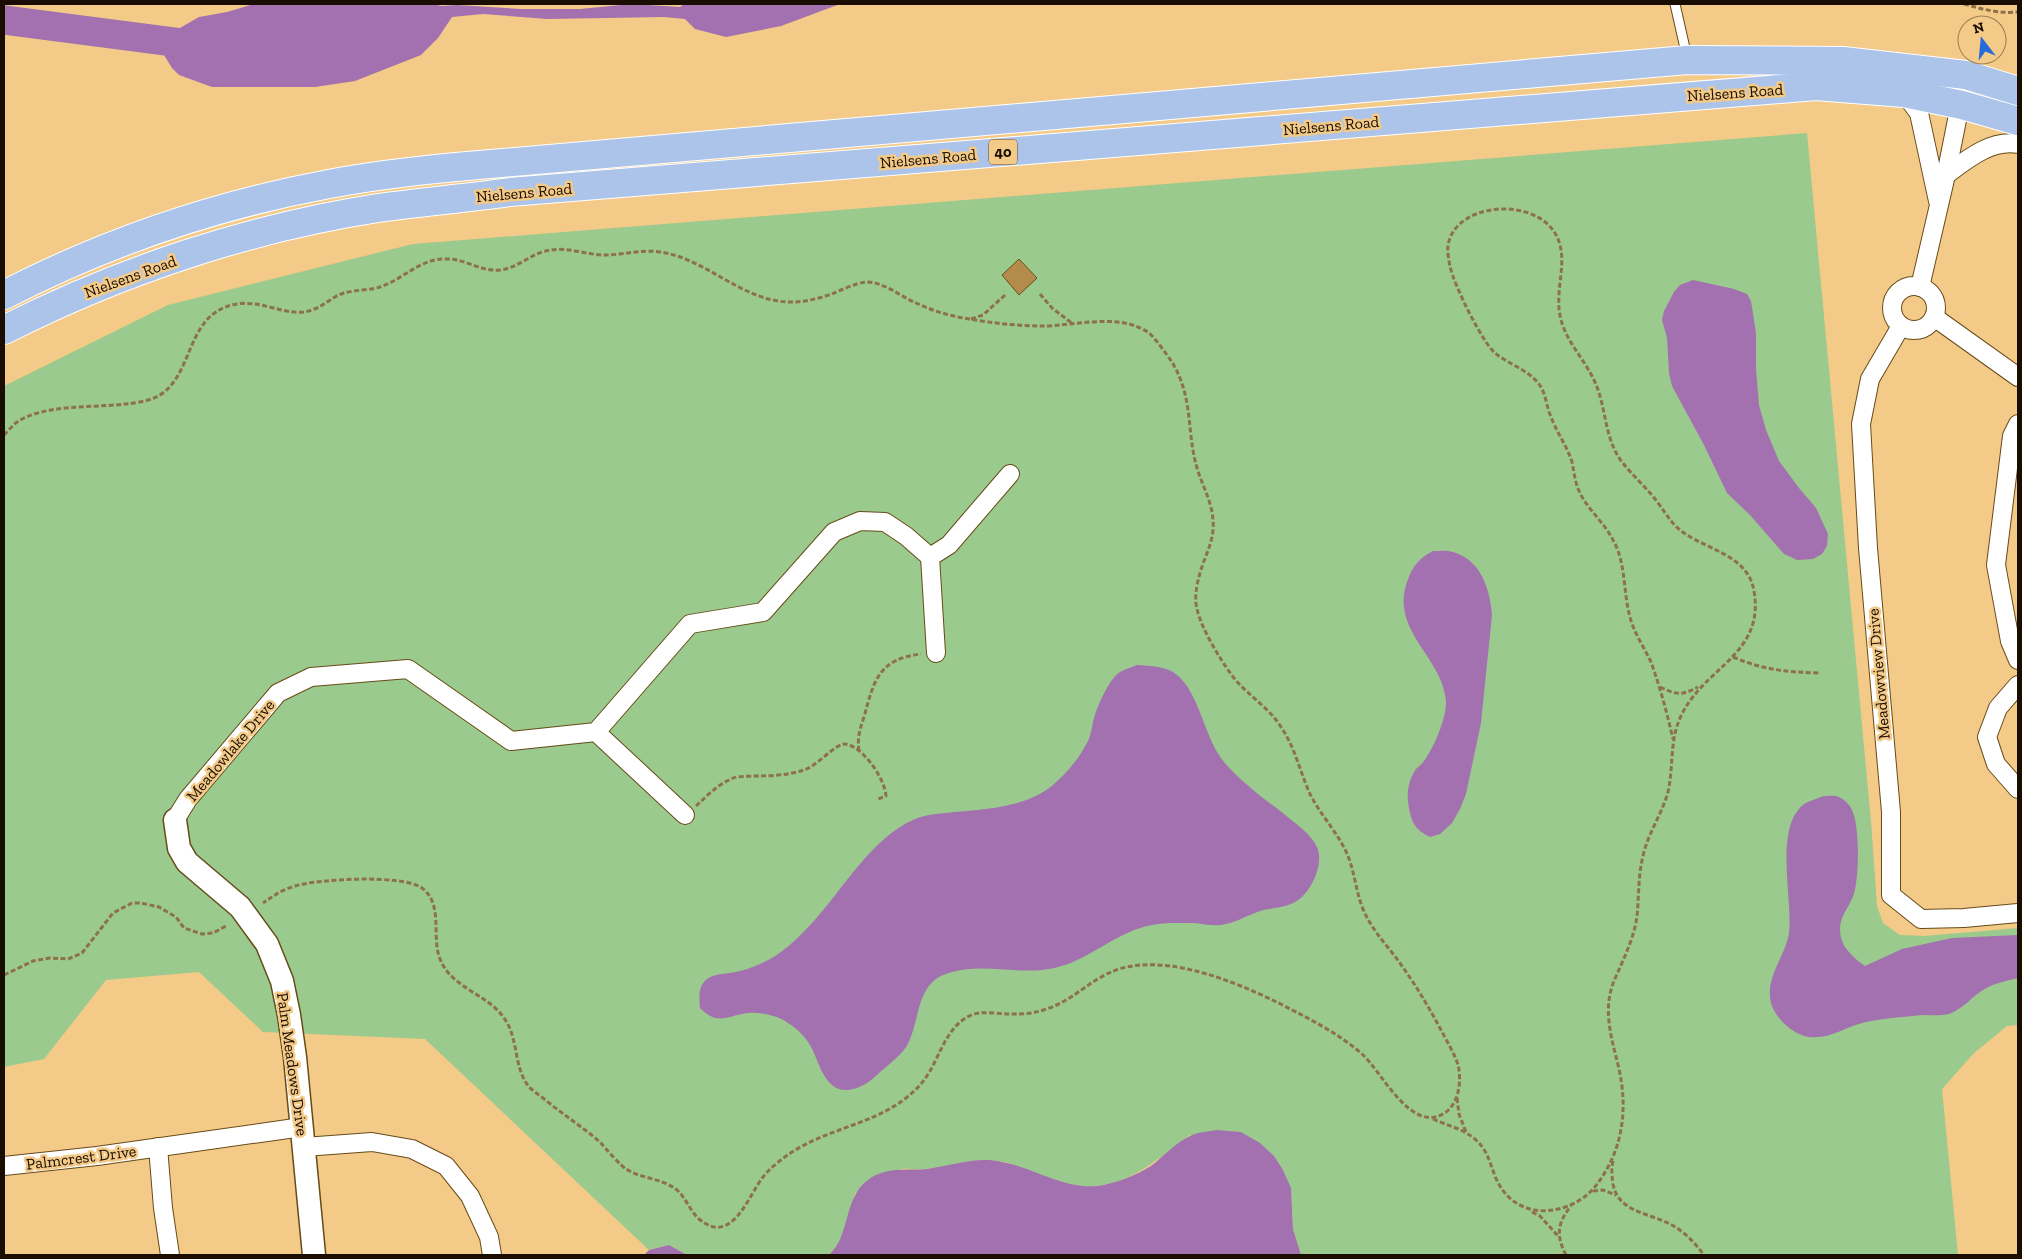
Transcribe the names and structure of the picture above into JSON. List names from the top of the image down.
{
  "streets": {
    "main road": ["Nielsens Road", "40"],
    "street": [
      "Meadowview Drive",
      "Meadowlake Drive",
      "Palm Meadows Drive",
      "Palmcrest Drive"
    ]
  },
  "crossings": [
    ["Meadowlake Drive", "Palm Meadows Drive"],
    ["Palm Meadows Drive", "Palmcrest Drive"]
  ],
  "north": "top"
}
